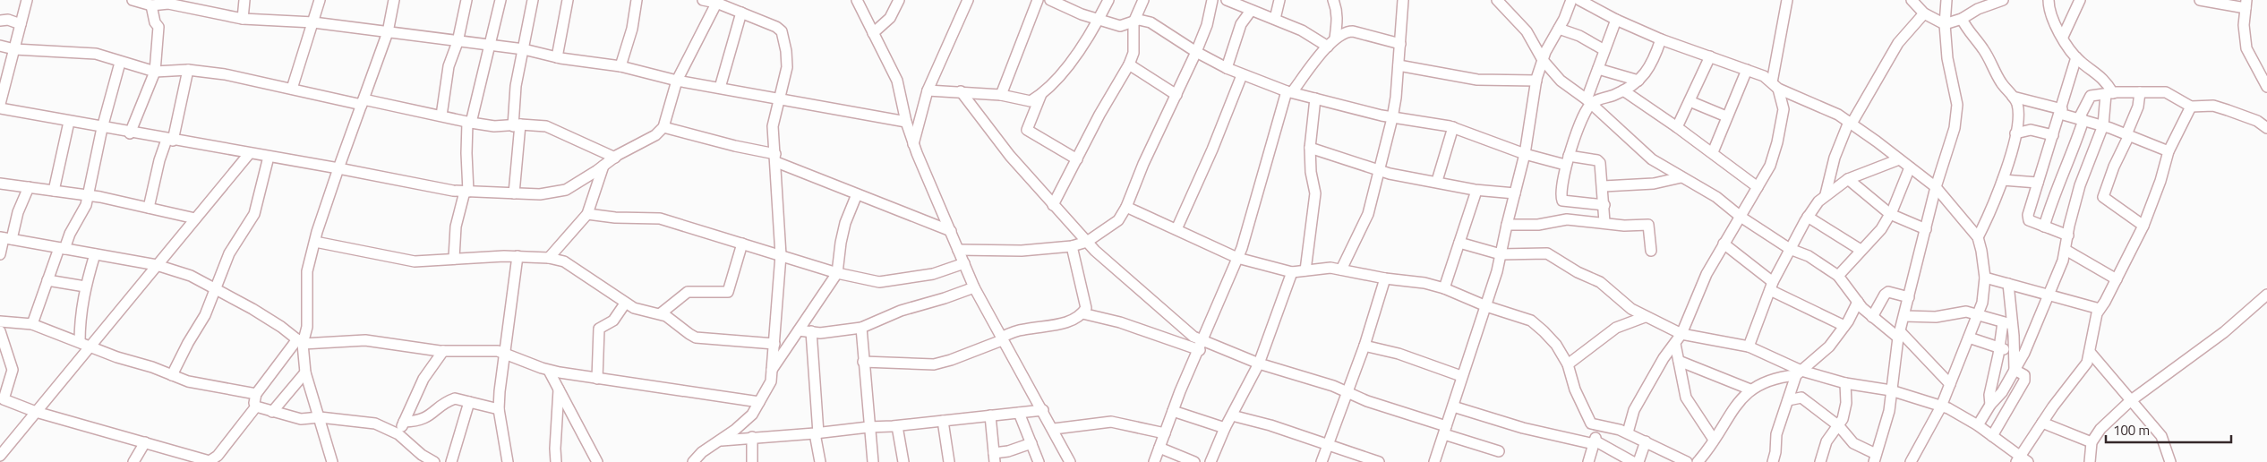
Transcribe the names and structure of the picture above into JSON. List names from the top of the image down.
{
  "scale_bar": "100 m"
}
